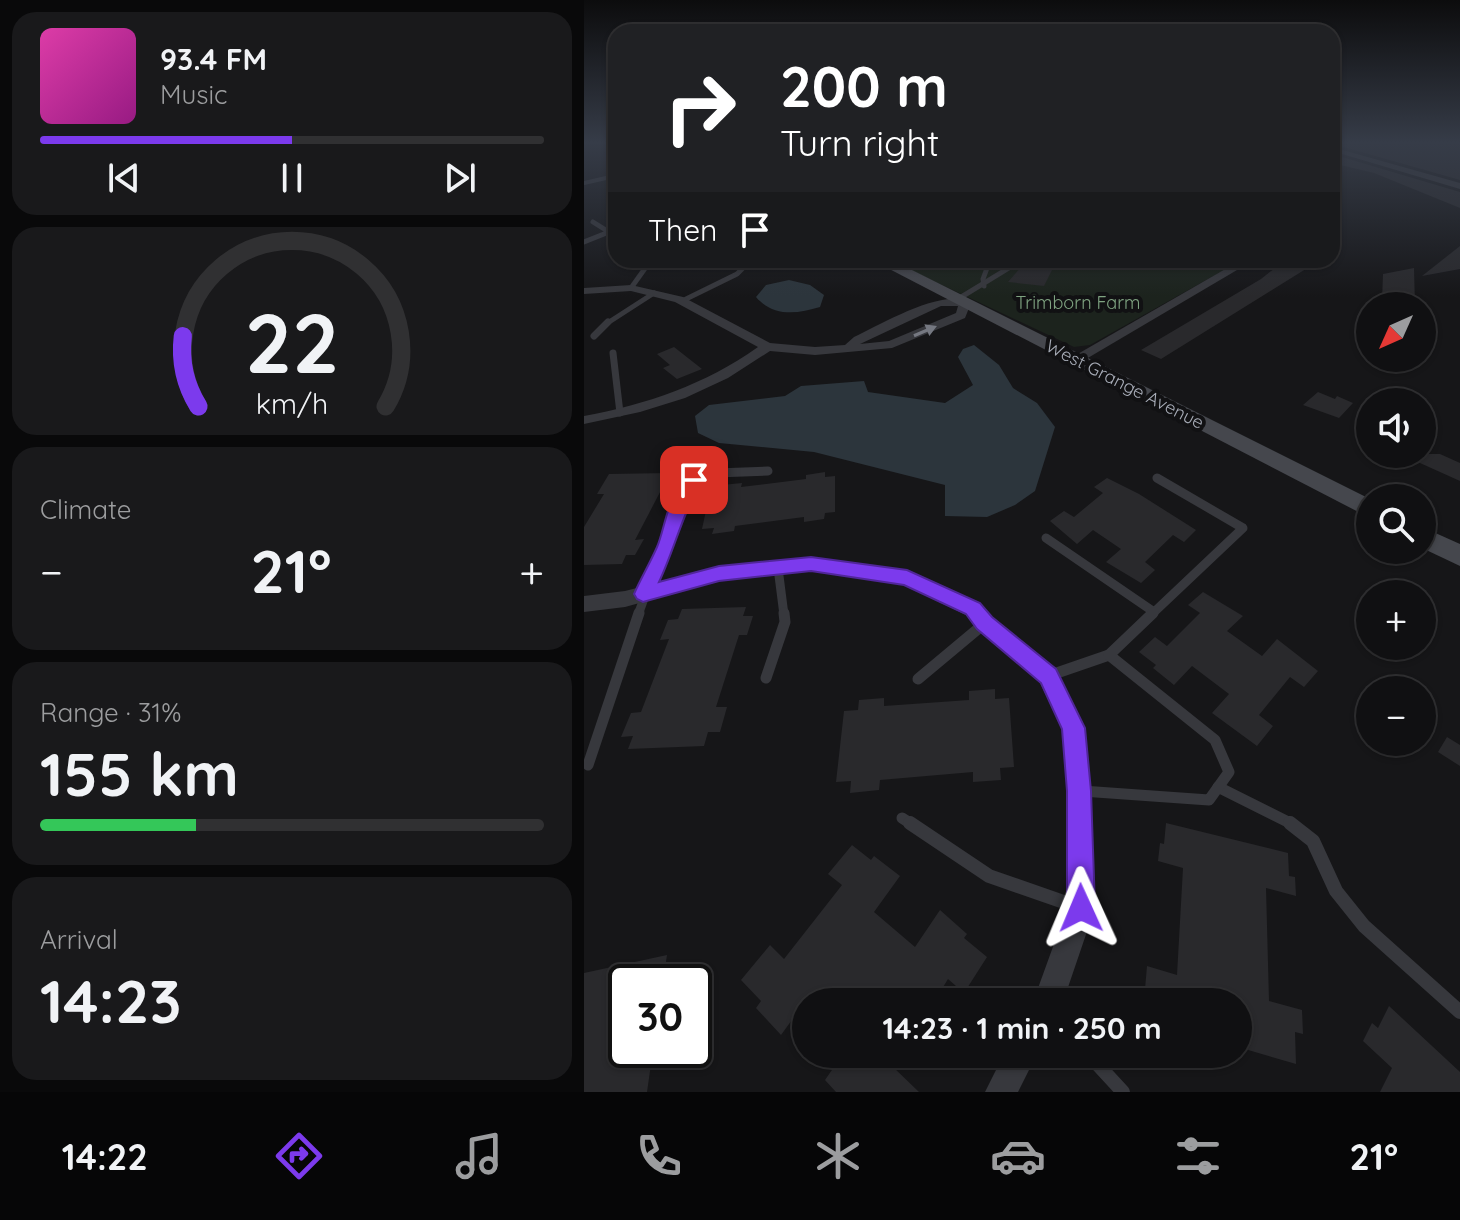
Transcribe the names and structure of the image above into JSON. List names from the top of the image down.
{
  "streets": {
    "street": ["West Grange Avenue"]
  },
  "parks": ["Trimborn Farm"],
  "north": "bottom left",
  "page": {
    "turn": ["200 m", "Turn right"],
    "song": ["93.4 FM", "Music"],
    "then": "Then",
    "map_buttons": ["+", "−"],
    "tile": [
      "Climate",
      ["Range · 31%", "155 km"],
      ["Arrival", "14:23"]
    ],
    "heat": ["−", "21°", "+"],
    "limit": "30",
    "trip": "14:23 · 1 min · 250 m",
    "tabs": ["14:22", "21°"],
    "gauge": ["22", "km/h"]
  }
}
